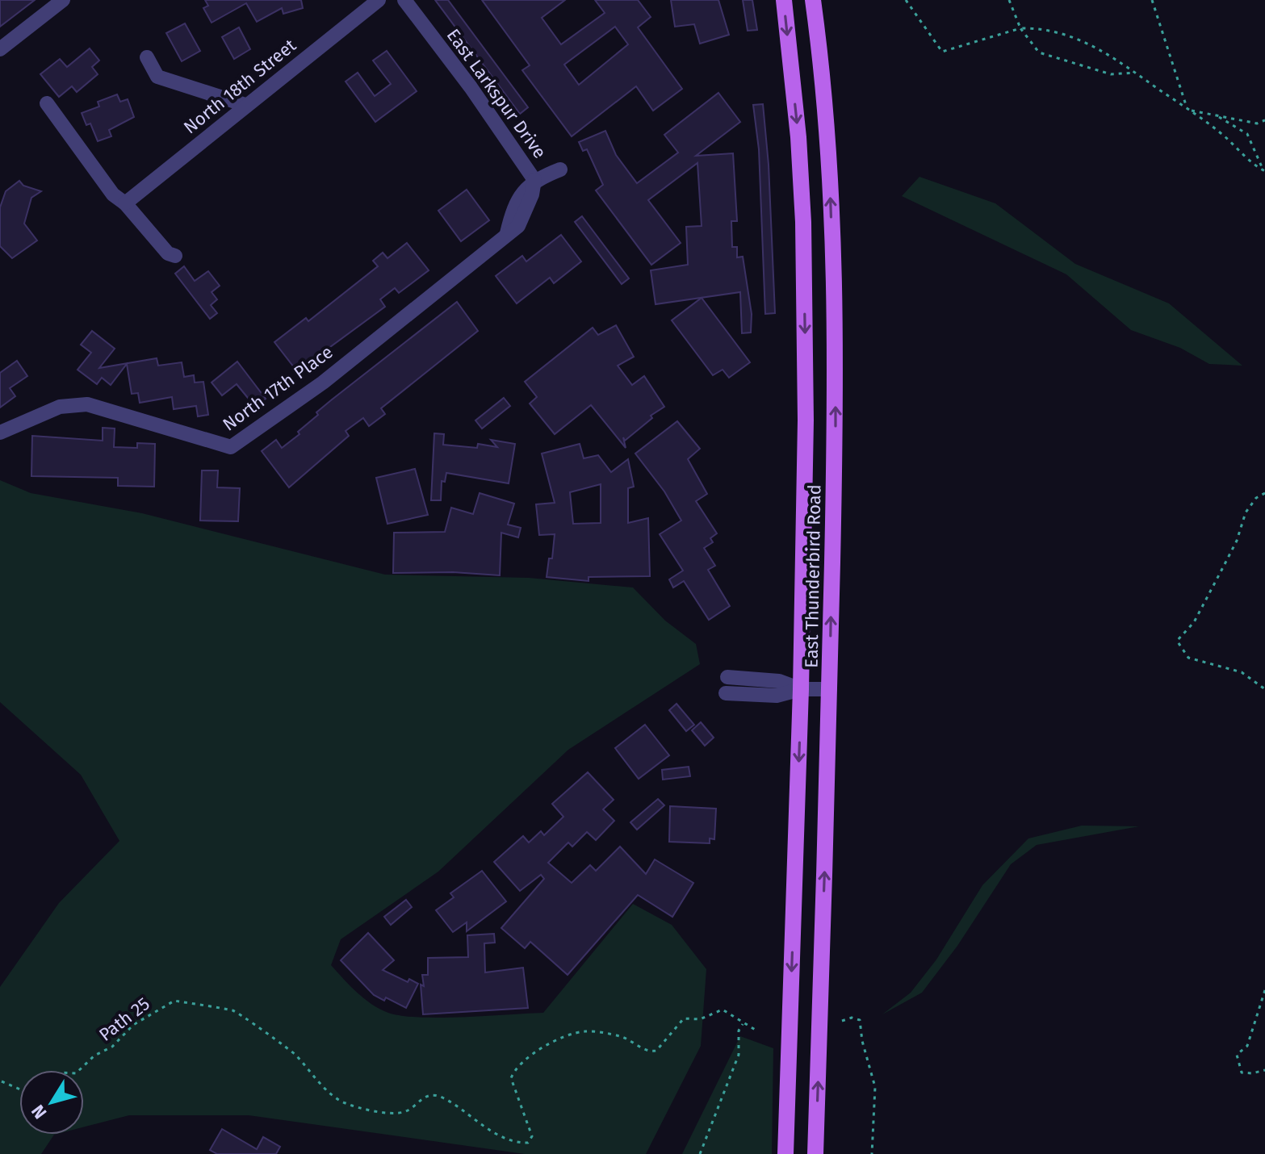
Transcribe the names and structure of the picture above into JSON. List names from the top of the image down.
{
  "streets": {
    "main road": ["East Thunderbird Road"],
    "street": ["North 18th Street", "East Larkspur Drive", "North 17th Place"],
    "path": ["Path 25"]
  },
  "crossings": [
    ["East Larkspur Drive", "North 17th Place"]
  ],
  "north": "bottom left"
}
